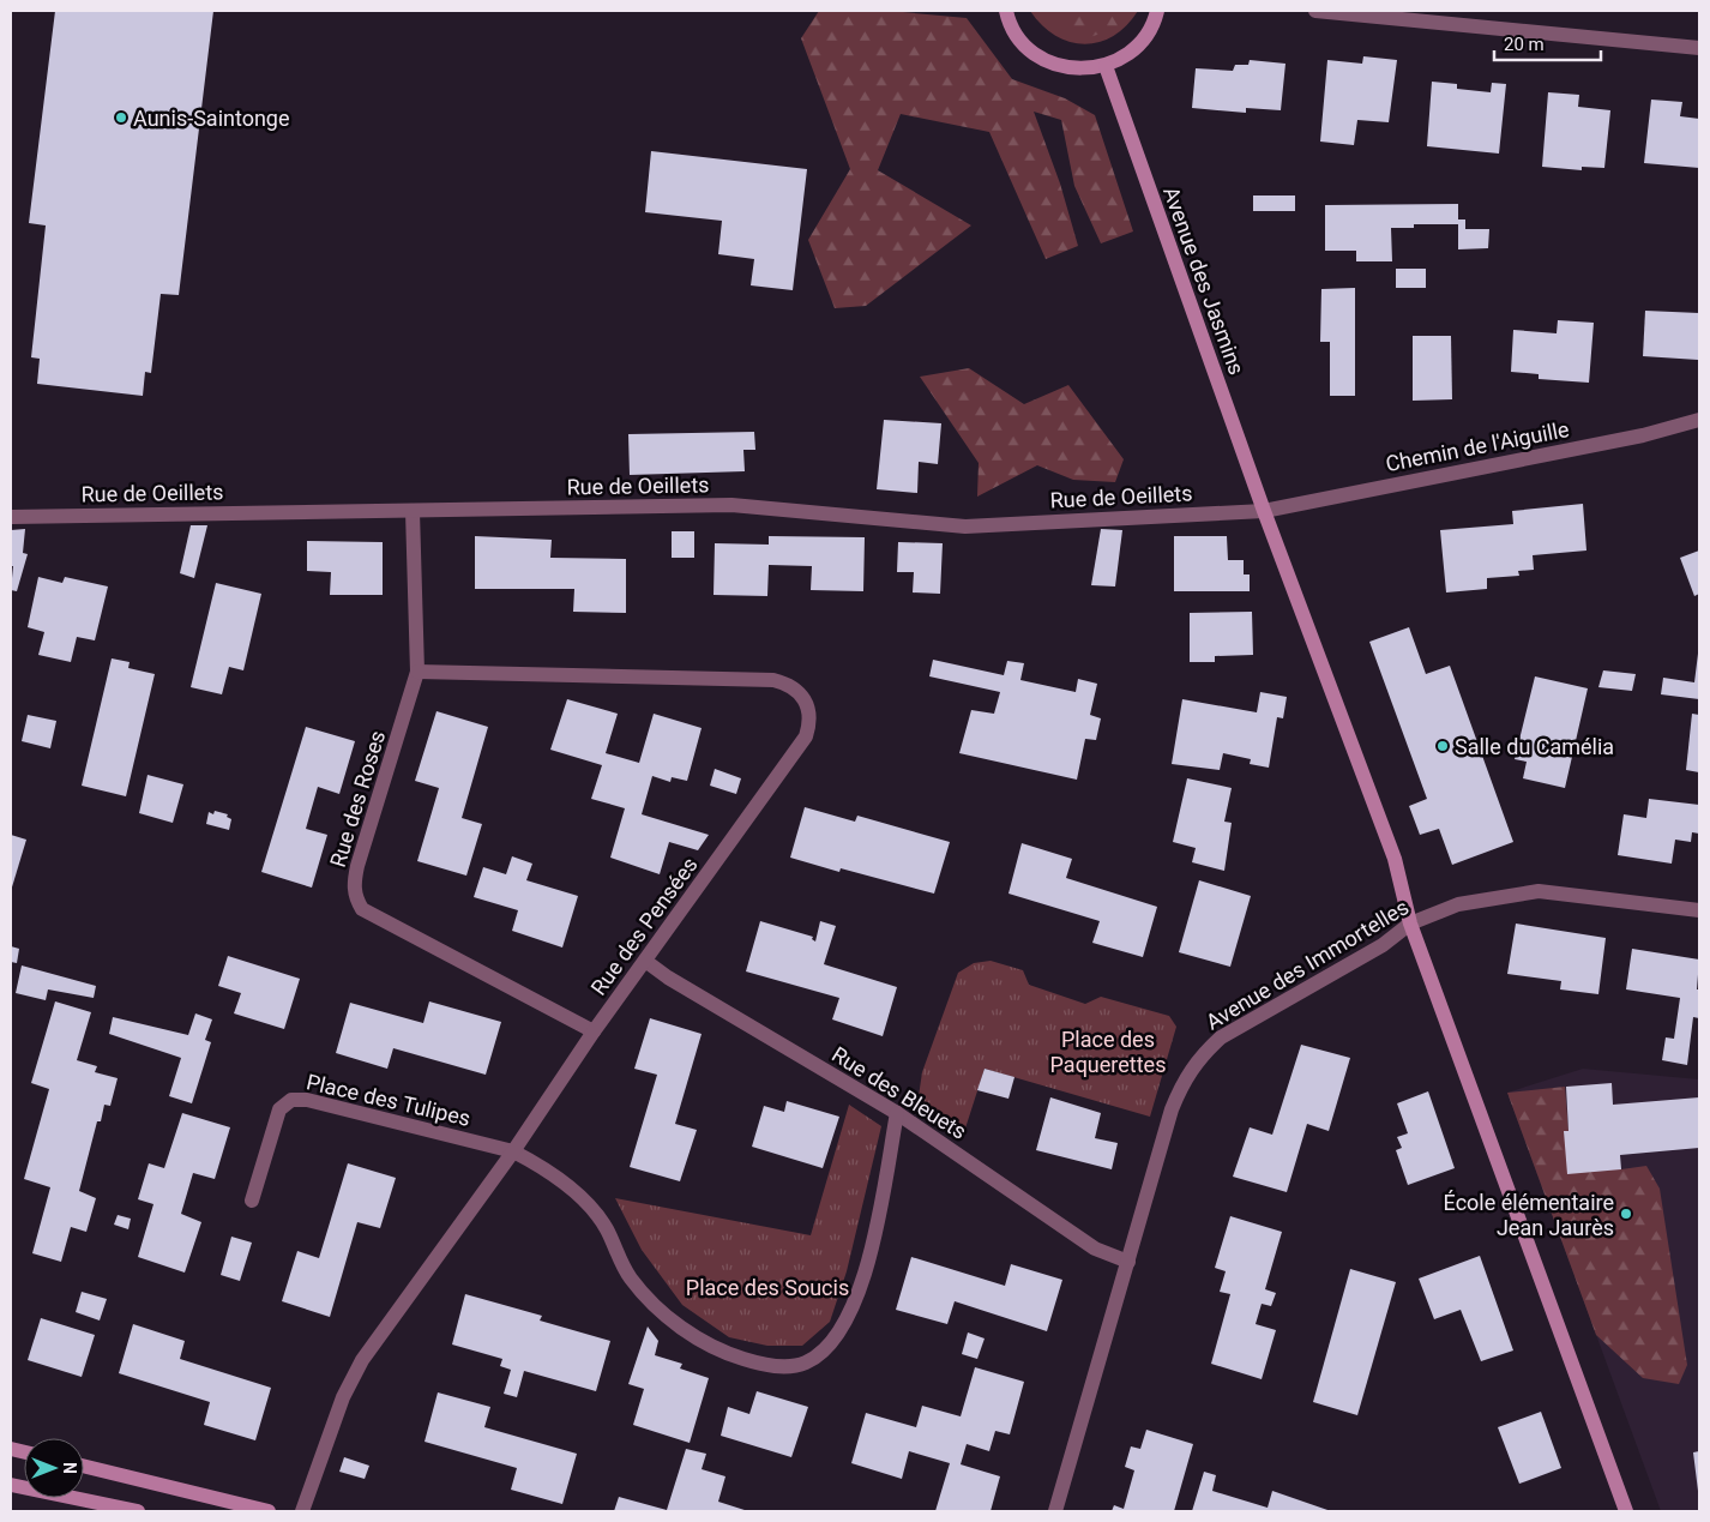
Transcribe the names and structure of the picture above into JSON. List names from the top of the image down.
{
  "streets": {
    "street": [
      "Avenue des Jasmins",
      "Chemin de l'Aiguille",
      "Rue de Oeillets",
      "Rue des Roses",
      "Rue des Pensées",
      "Avenue des Immortelles",
      "Rue des Bleuets",
      "Place des Tulipes"
    ]
  },
  "crossings": [
    ["Avenue des Jasmins", "Chemin de l'Aiguille"],
    ["Avenue des Jasmins", "Rue de Oeillets"],
    ["Avenue des Jasmins", "Avenue des Immortelles"],
    ["Chemin de l'Aiguille", "Rue de Oeillets"],
    ["Rue de Oeillets", "Rue des Roses"],
    ["Rue des Roses", "Rue des Pensées"],
    ["Rue des Pensées", "Rue des Bleuets"],
    ["Rue des Pensées", "Place des Tulipes"],
    ["Avenue des Immortelles", "Rue des Bleuets"]
  ],
  "parks": ["Place des Paquerettes", "Place des Soucis"],
  "places": ["Aunis-Saintonge", "Salle du Camélia", "École élémentaire Jean Jaurès"],
  "scale_bar": "20 m",
  "north": "right"
}
